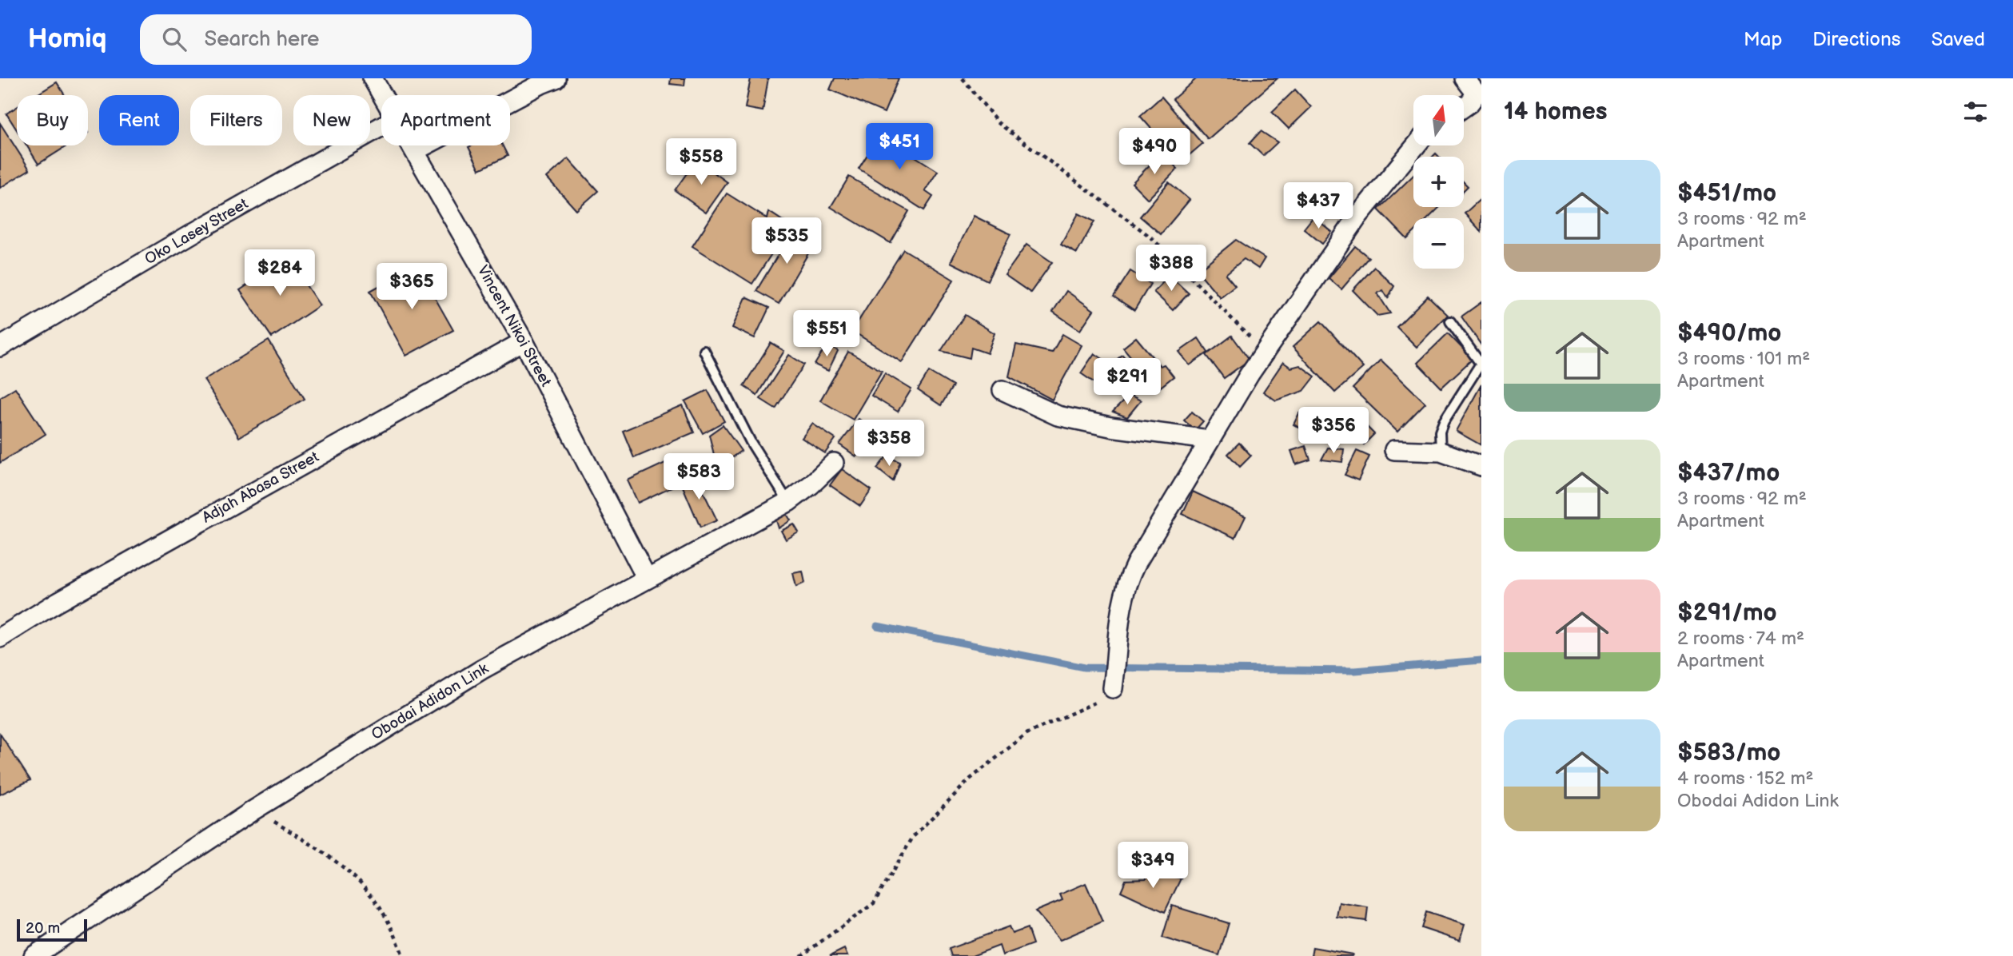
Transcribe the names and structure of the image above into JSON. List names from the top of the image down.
{
  "streets": {
    "street": [
      "Oko Lasey Street",
      "Vincent Nikoi Street",
      "Adjah Abasa Street",
      "Obodai Adidon Link"
    ]
  },
  "crossings": [
    ["Vincent Nikoi Street", "Adjah Abasa Street"],
    ["Vincent Nikoi Street", "Obodai Adidon Link"]
  ],
  "scale_bar": "20 m",
  "north": "top",
  "page": {
    "header": "Homiq",
    "search": "Search here",
    "nav": ["Map", "Directions", "Saved"],
    "heading": "14 homes",
    "map_buttons": ["+", "−"],
    "chip": [
      "Buy",
      "Rent",
      "Filters",
      "New",
      "Apartment"
    ],
    "price": [
      "$451",
      "$490",
      "$558",
      "$437",
      "$535",
      "$388",
      "$284",
      "$365",
      "$551",
      "$291",
      "$356",
      "$358",
      "$583",
      "$349"
    ],
    "list": [
      {
        "name": "$451/mo",
        "note": "3 rooms · 92 m² · Apartment"
      },
      {
        "name": "$490/mo",
        "note": "3 rooms · 101 m² · Apartment"
      },
      {
        "name": "$437/mo",
        "note": "3 rooms · 92 m² · Apartment"
      },
      {
        "name": "$291/mo",
        "note": "2 rooms · 74 m² · Apartment"
      },
      {
        "name": "$583/mo",
        "note": "4 rooms · 152 m² · Obodai Adidon Link"
      }
    ],
    "scale": "20 m"
  }
}
